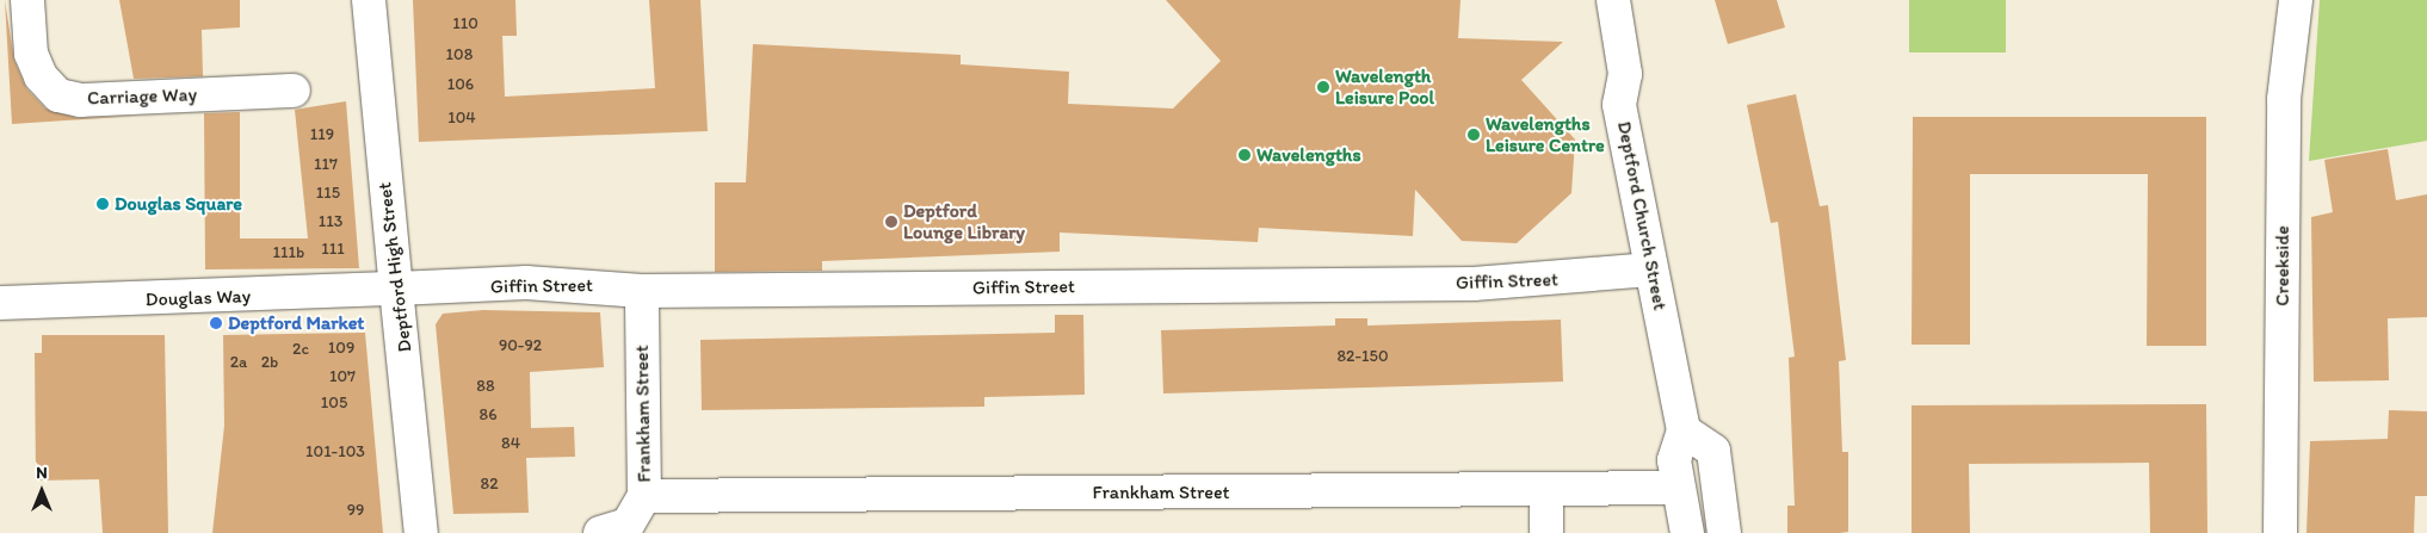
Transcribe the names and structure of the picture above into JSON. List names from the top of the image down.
{
  "streets": {
    "street": [
      "Carriage Way",
      "Deptford Church Street",
      "Creekside",
      "Deptford High Street",
      "Giffin Street",
      "Douglas Way",
      "Frankham Street"
    ]
  },
  "crossings": [
    ["Deptford Church Street", "Giffin Street"],
    ["Deptford High Street", "Giffin Street"],
    ["Deptford High Street", "Douglas Way"],
    ["Giffin Street", "Douglas Way"],
    ["Giffin Street", "Frankham Street"]
  ],
  "places": [
    "Wavelength Leisure Pool",
    "Wavelengths Leisure Centre",
    "Wavelengths",
    "Douglas Square",
    "Deptford Lounge Library",
    "Deptford Market"
  ],
  "house_numbers": [
    "110",
    "108",
    "106",
    "104",
    "119",
    "117",
    "115",
    "113",
    "111",
    "111b",
    "90-92",
    "109",
    "2c",
    "82-150",
    "2a",
    "2b",
    "107",
    "88",
    "105",
    "86",
    "84",
    "101-103",
    "82",
    "99"
  ],
  "north": "top"
}
